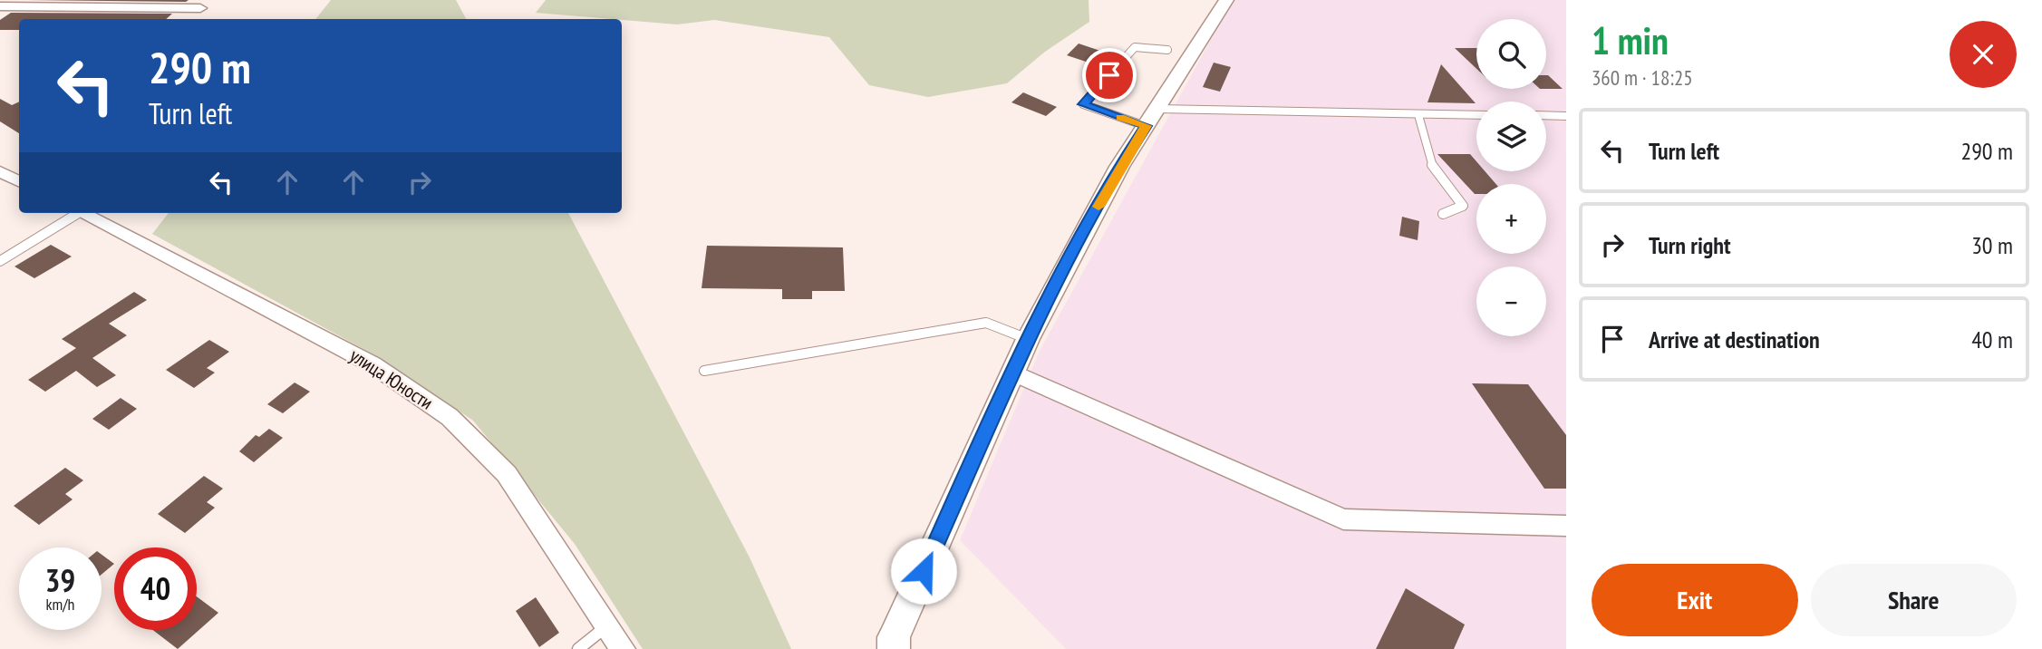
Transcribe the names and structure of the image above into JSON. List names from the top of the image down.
{
  "streets": {
    "street": ["улица Юности"]
  },
  "page": {
    "heading": ["1 min", "360 m · 18:25"],
    "map_buttons": ["+", "−"],
    "turn": ["290 m", "Turn left"],
    "list": [
      {
        "name": "Turn left",
        "value": "290 m"
      },
      {
        "name": "Turn right",
        "value": "30 m"
      },
      {
        "name": "Arrive at destination",
        "value": "40 m"
      }
    ],
    "speed": "39 km/h",
    "limit": "40",
    "buttons": ["Exit", "Share"]
  }
}
